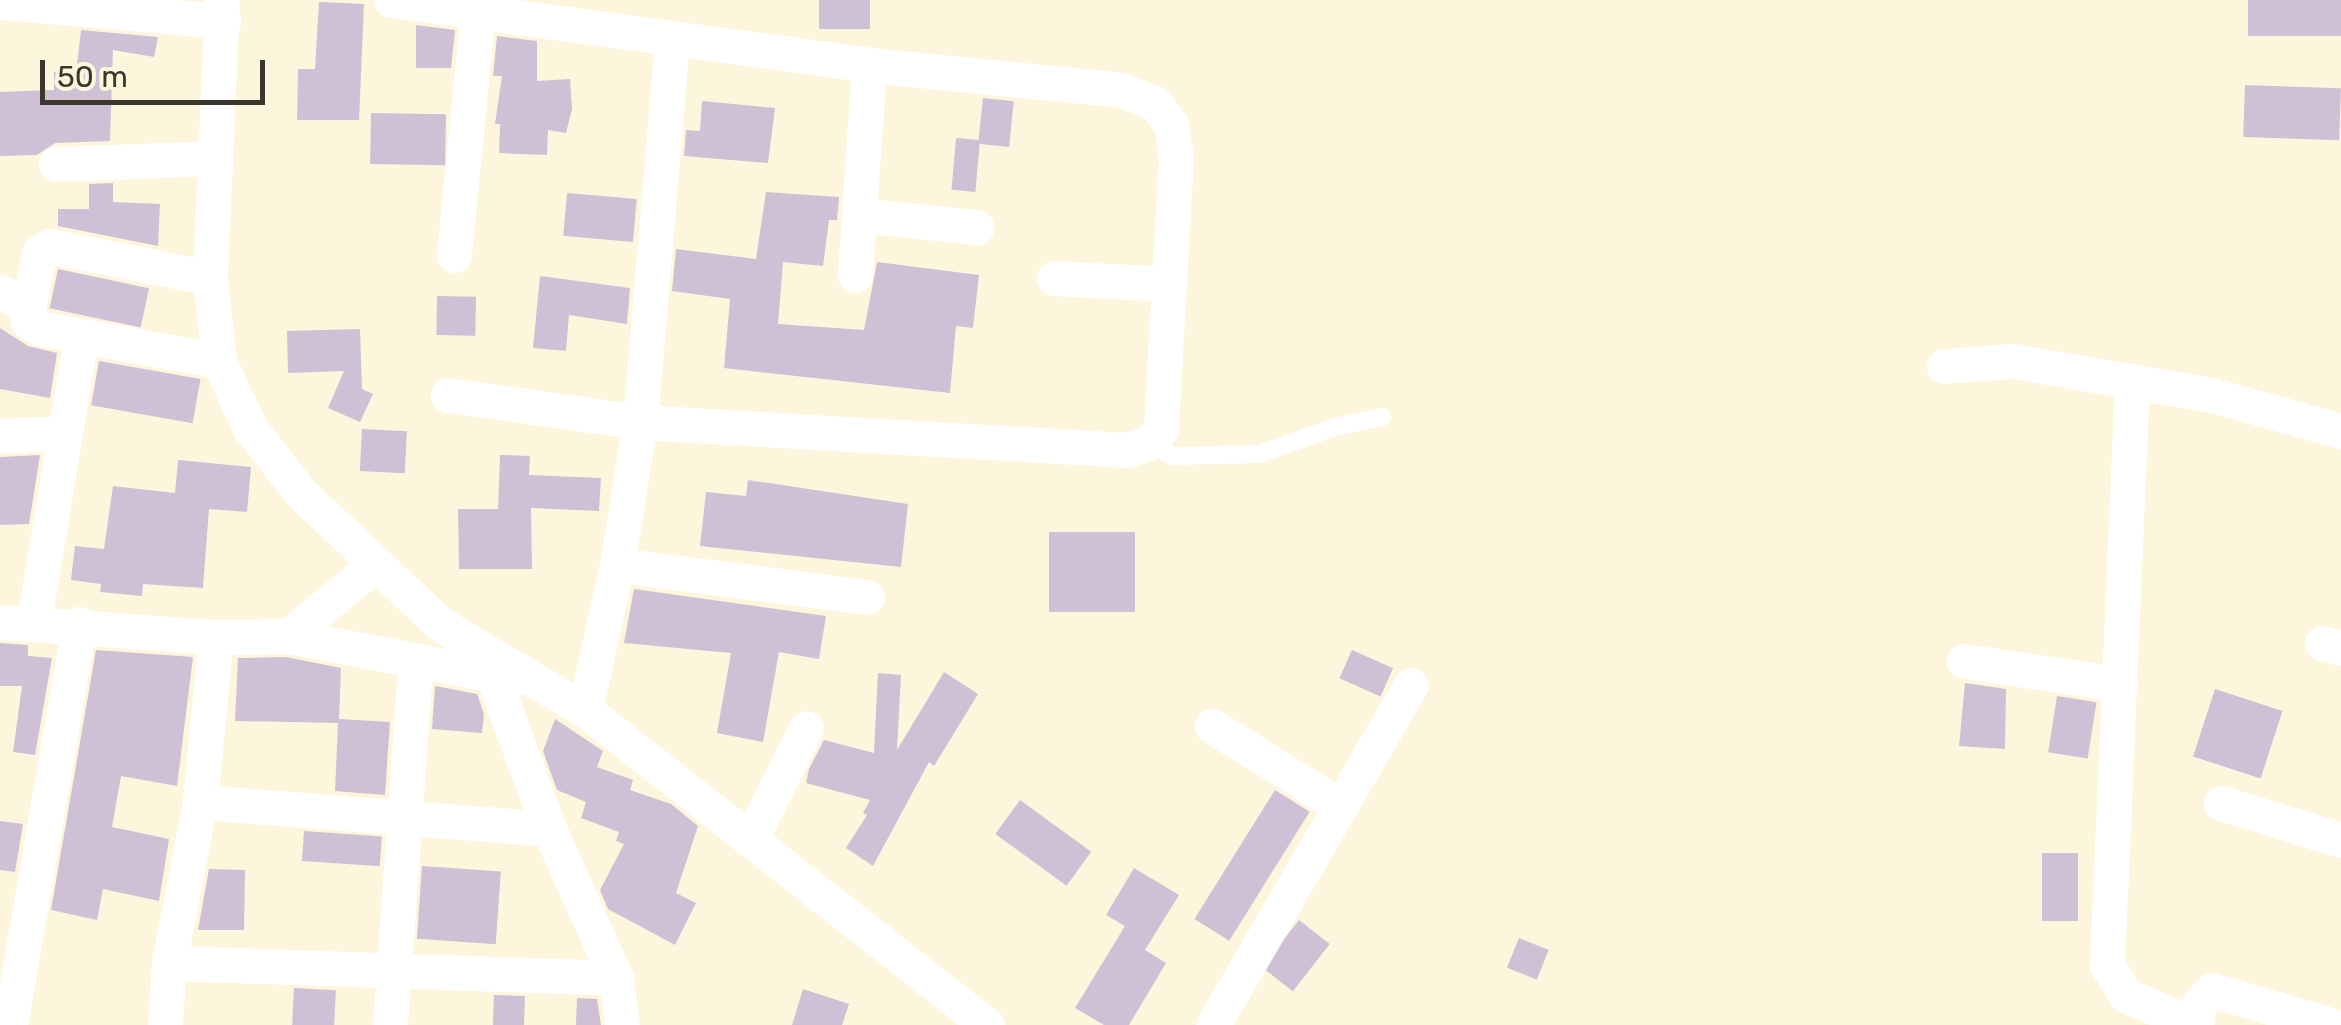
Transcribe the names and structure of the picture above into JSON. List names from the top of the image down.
{
  "scale_bar": "50 m"
}
